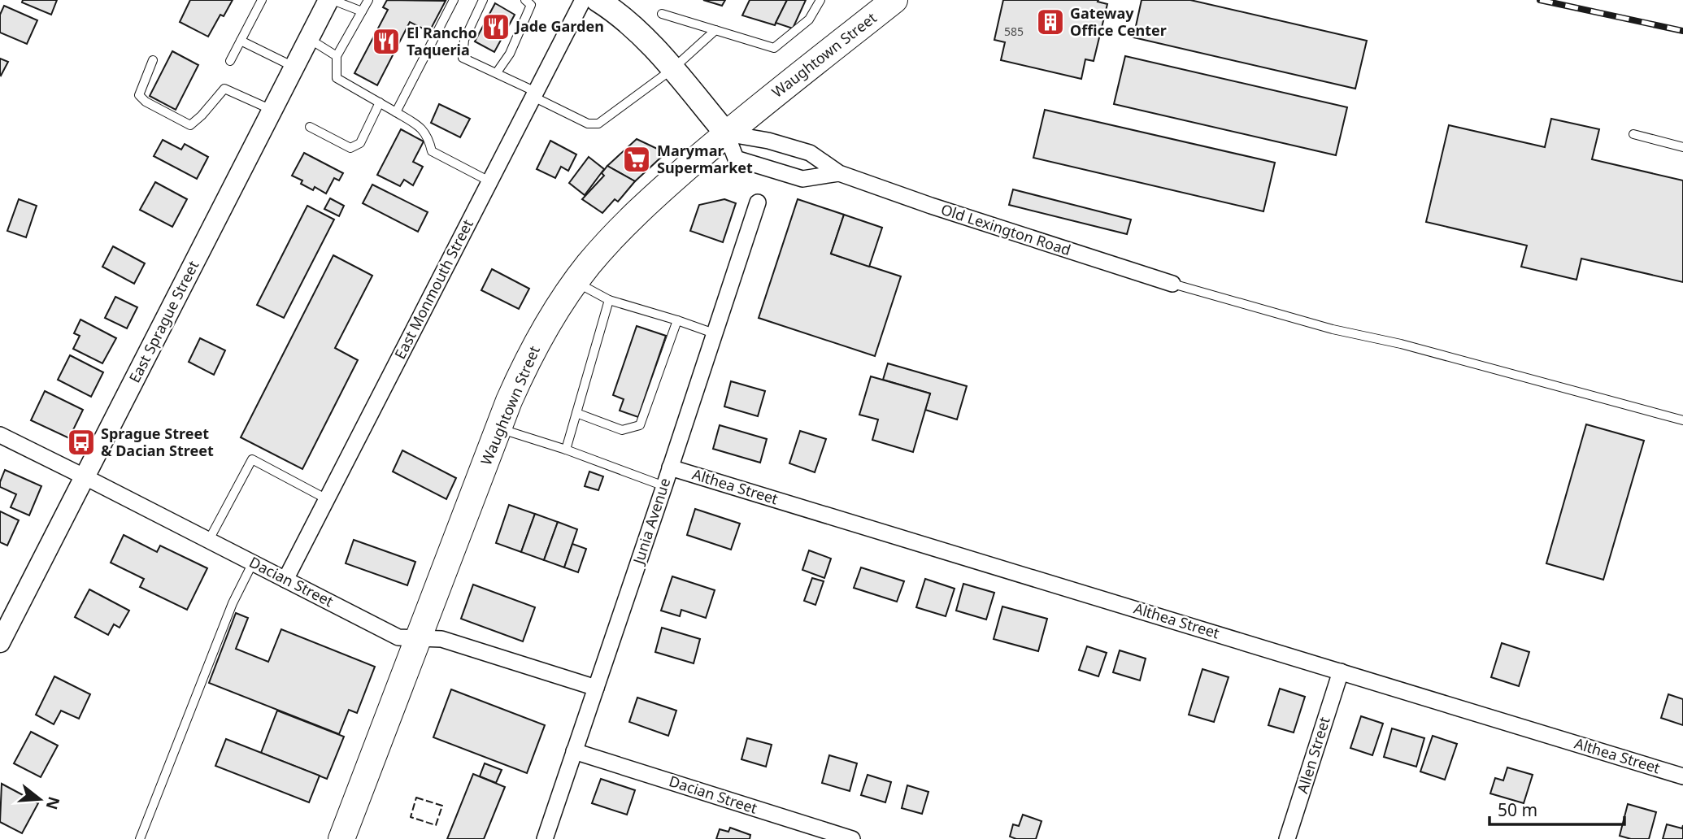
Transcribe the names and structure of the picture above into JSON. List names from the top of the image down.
{
  "streets": {
    "main road": ["Waughtown Street", "Old Lexington Road"],
    "street": [
      "East Monmouth Street",
      "East Sprague Street",
      "Althea Street",
      "Junia Avenue",
      "Dacian Street",
      "Allen Street"
    ]
  },
  "crossings": [
    ["Waughtown Street", "Old Lexington Road"],
    ["Waughtown Street", "Dacian Street"],
    ["East Monmouth Street", "Dacian Street"],
    ["East Sprague Street", "Dacian Street"],
    ["Althea Street", "Junia Avenue"],
    ["Althea Street", "Allen Street"],
    ["Junia Avenue", "Dacian Street"]
  ],
  "places": {
    "building": ["Gateway Office Center"],
    "restaurant": ["Jade Garden", "El Rancho Taqueria"],
    "supermarket": ["Marymar Supermarket"],
    "bus stop": ["Sprague Street & Dacian Street"]
  },
  "house_numbers": ["585"],
  "scale_bar": "50 m",
  "north": "right"
}
